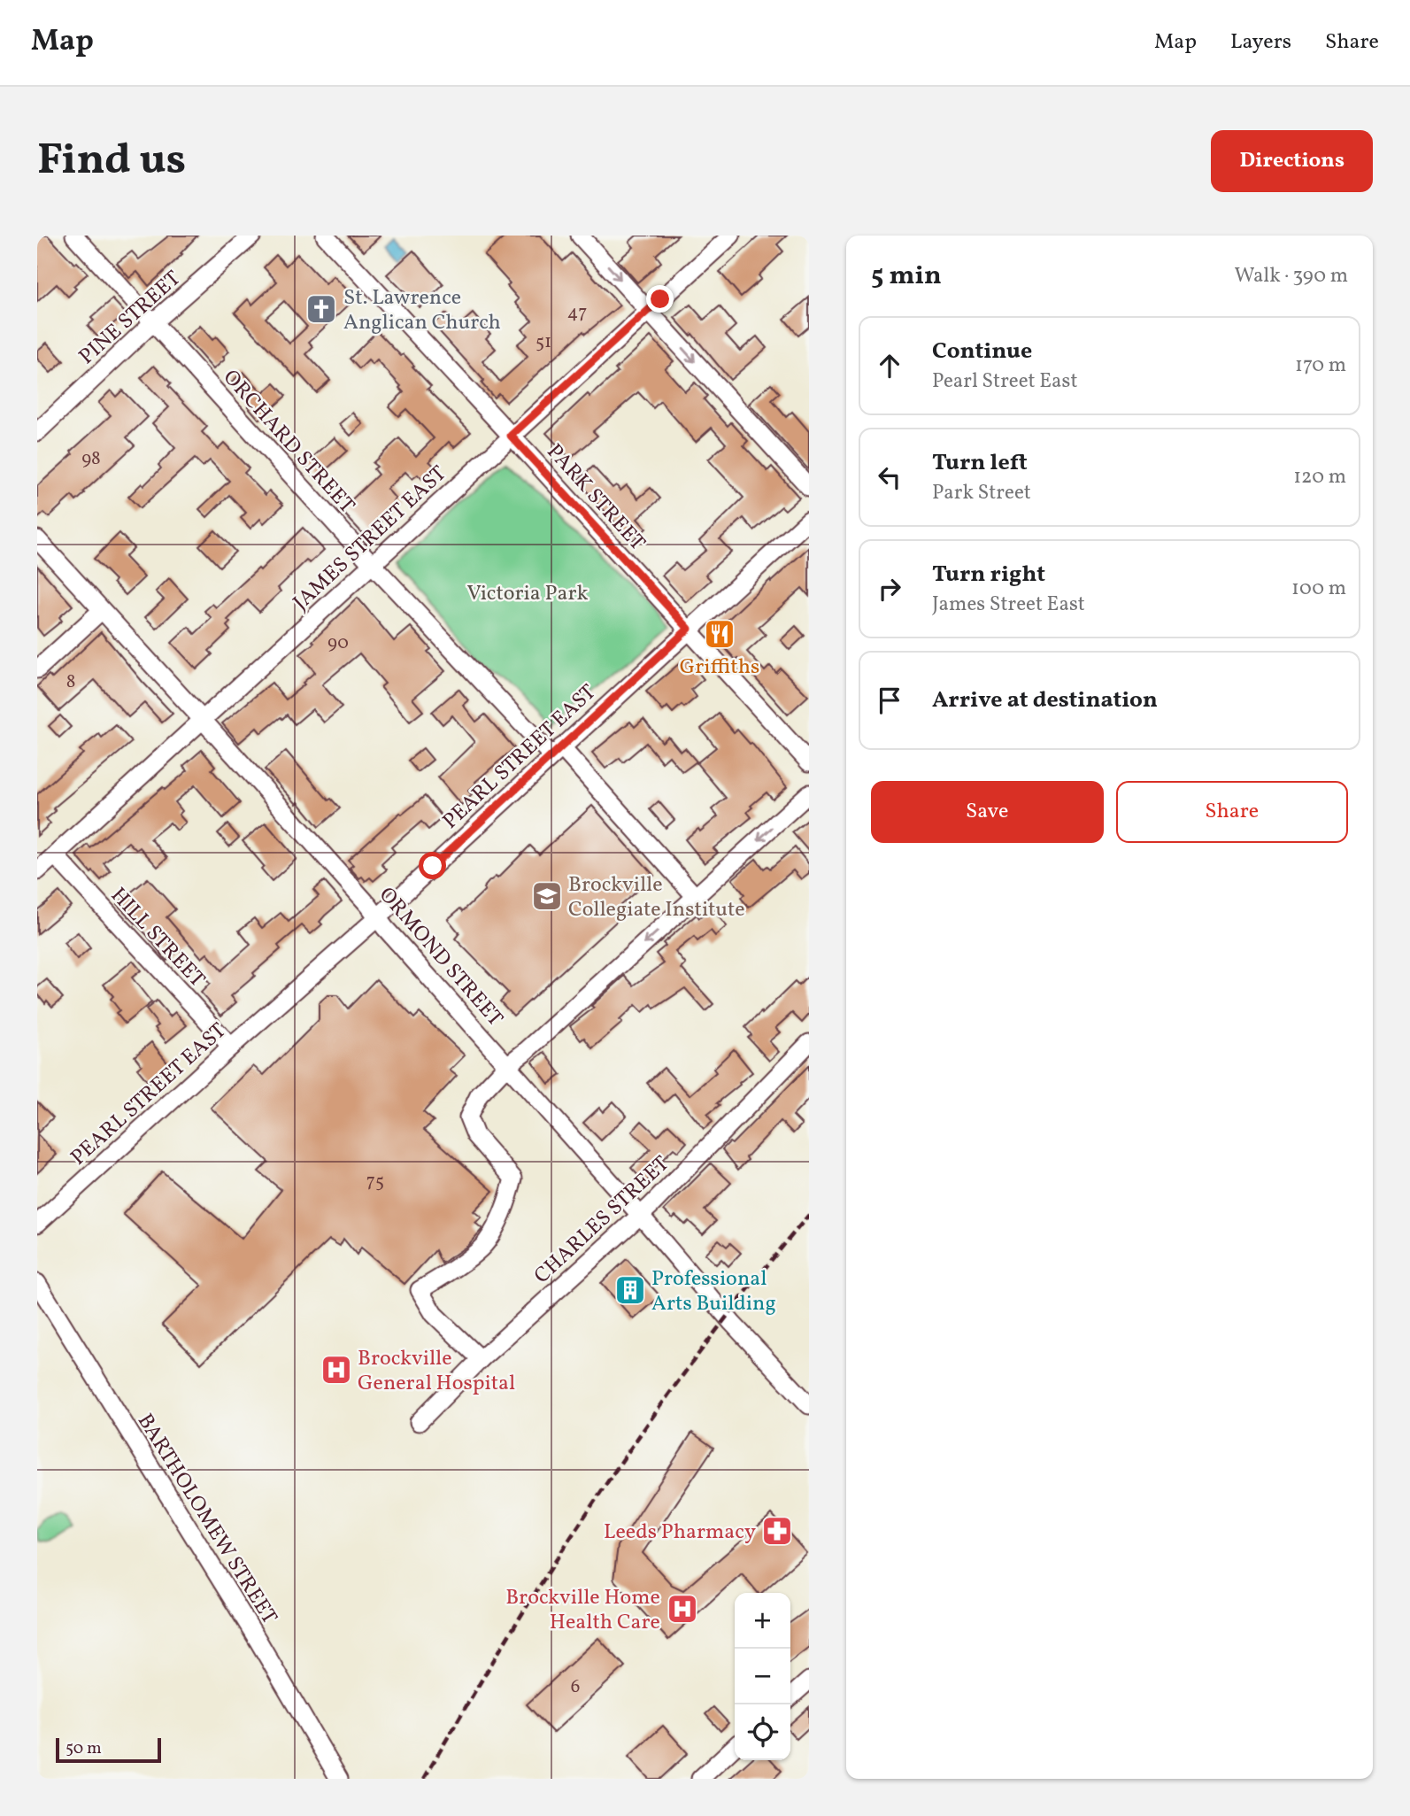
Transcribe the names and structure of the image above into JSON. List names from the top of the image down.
{
  "streets": {
    "street": [
      "PINE STREET",
      "ORCHARD STREET",
      "PARK STREET",
      "JAMES STREET EAST",
      "PEARL STREET EAST",
      "HILL STREET",
      "ORMOND STREET",
      "CHARLES STREET",
      "BARTHOLOMEW STREET"
    ]
  },
  "crossings": [
    ["PINE STREET", "ORCHARD STREET"],
    ["ORCHARD STREET", "JAMES STREET EAST"],
    ["ORCHARD STREET", "PEARL STREET EAST"],
    ["PARK STREET", "JAMES STREET EAST"],
    ["PARK STREET", "PEARL STREET EAST"],
    ["JAMES STREET EAST", "HILL STREET"],
    ["JAMES STREET EAST", "ORMOND STREET"],
    ["PEARL STREET EAST", "HILL STREET"],
    ["PEARL STREET EAST", "ORMOND STREET"],
    ["ORMOND STREET", "CHARLES STREET"]
  ],
  "parks": ["Victoria Park"],
  "places": {
    "church": ["St. Lawrence Anglican Church"],
    "restaurant": ["Griffiths"],
    "school or university": ["Brockville Collegiate Institute"],
    "building": ["Professional Arts Building"],
    "hospital": ["Brockville General Hospital", "Brockville Home Health Care"],
    "pharmacy": ["Leeds Pharmacy"]
  },
  "house_numbers": [
    "47",
    "51",
    "98",
    "90",
    "8",
    "75",
    "6"
  ],
  "scale_bar": "50 m",
  "page": {
    "header": "Map",
    "nav": ["Map", "Layers", "Share"],
    "buttons": [
      "Directions",
      ["Save", "Share"]
    ],
    "title": "Find us",
    "heading": ["5 min", "Walk · 390 m"],
    "list": [
      ["Continue", "Pearl Street East", "170 m"],
      ["Turn left", "Park Street", "120 m"],
      ["Turn right", "James Street East", "100 m"],
      "Arrive at destination"
    ],
    "map_buttons": ["+", "−"],
    "scale": "50 m"
  }
}
